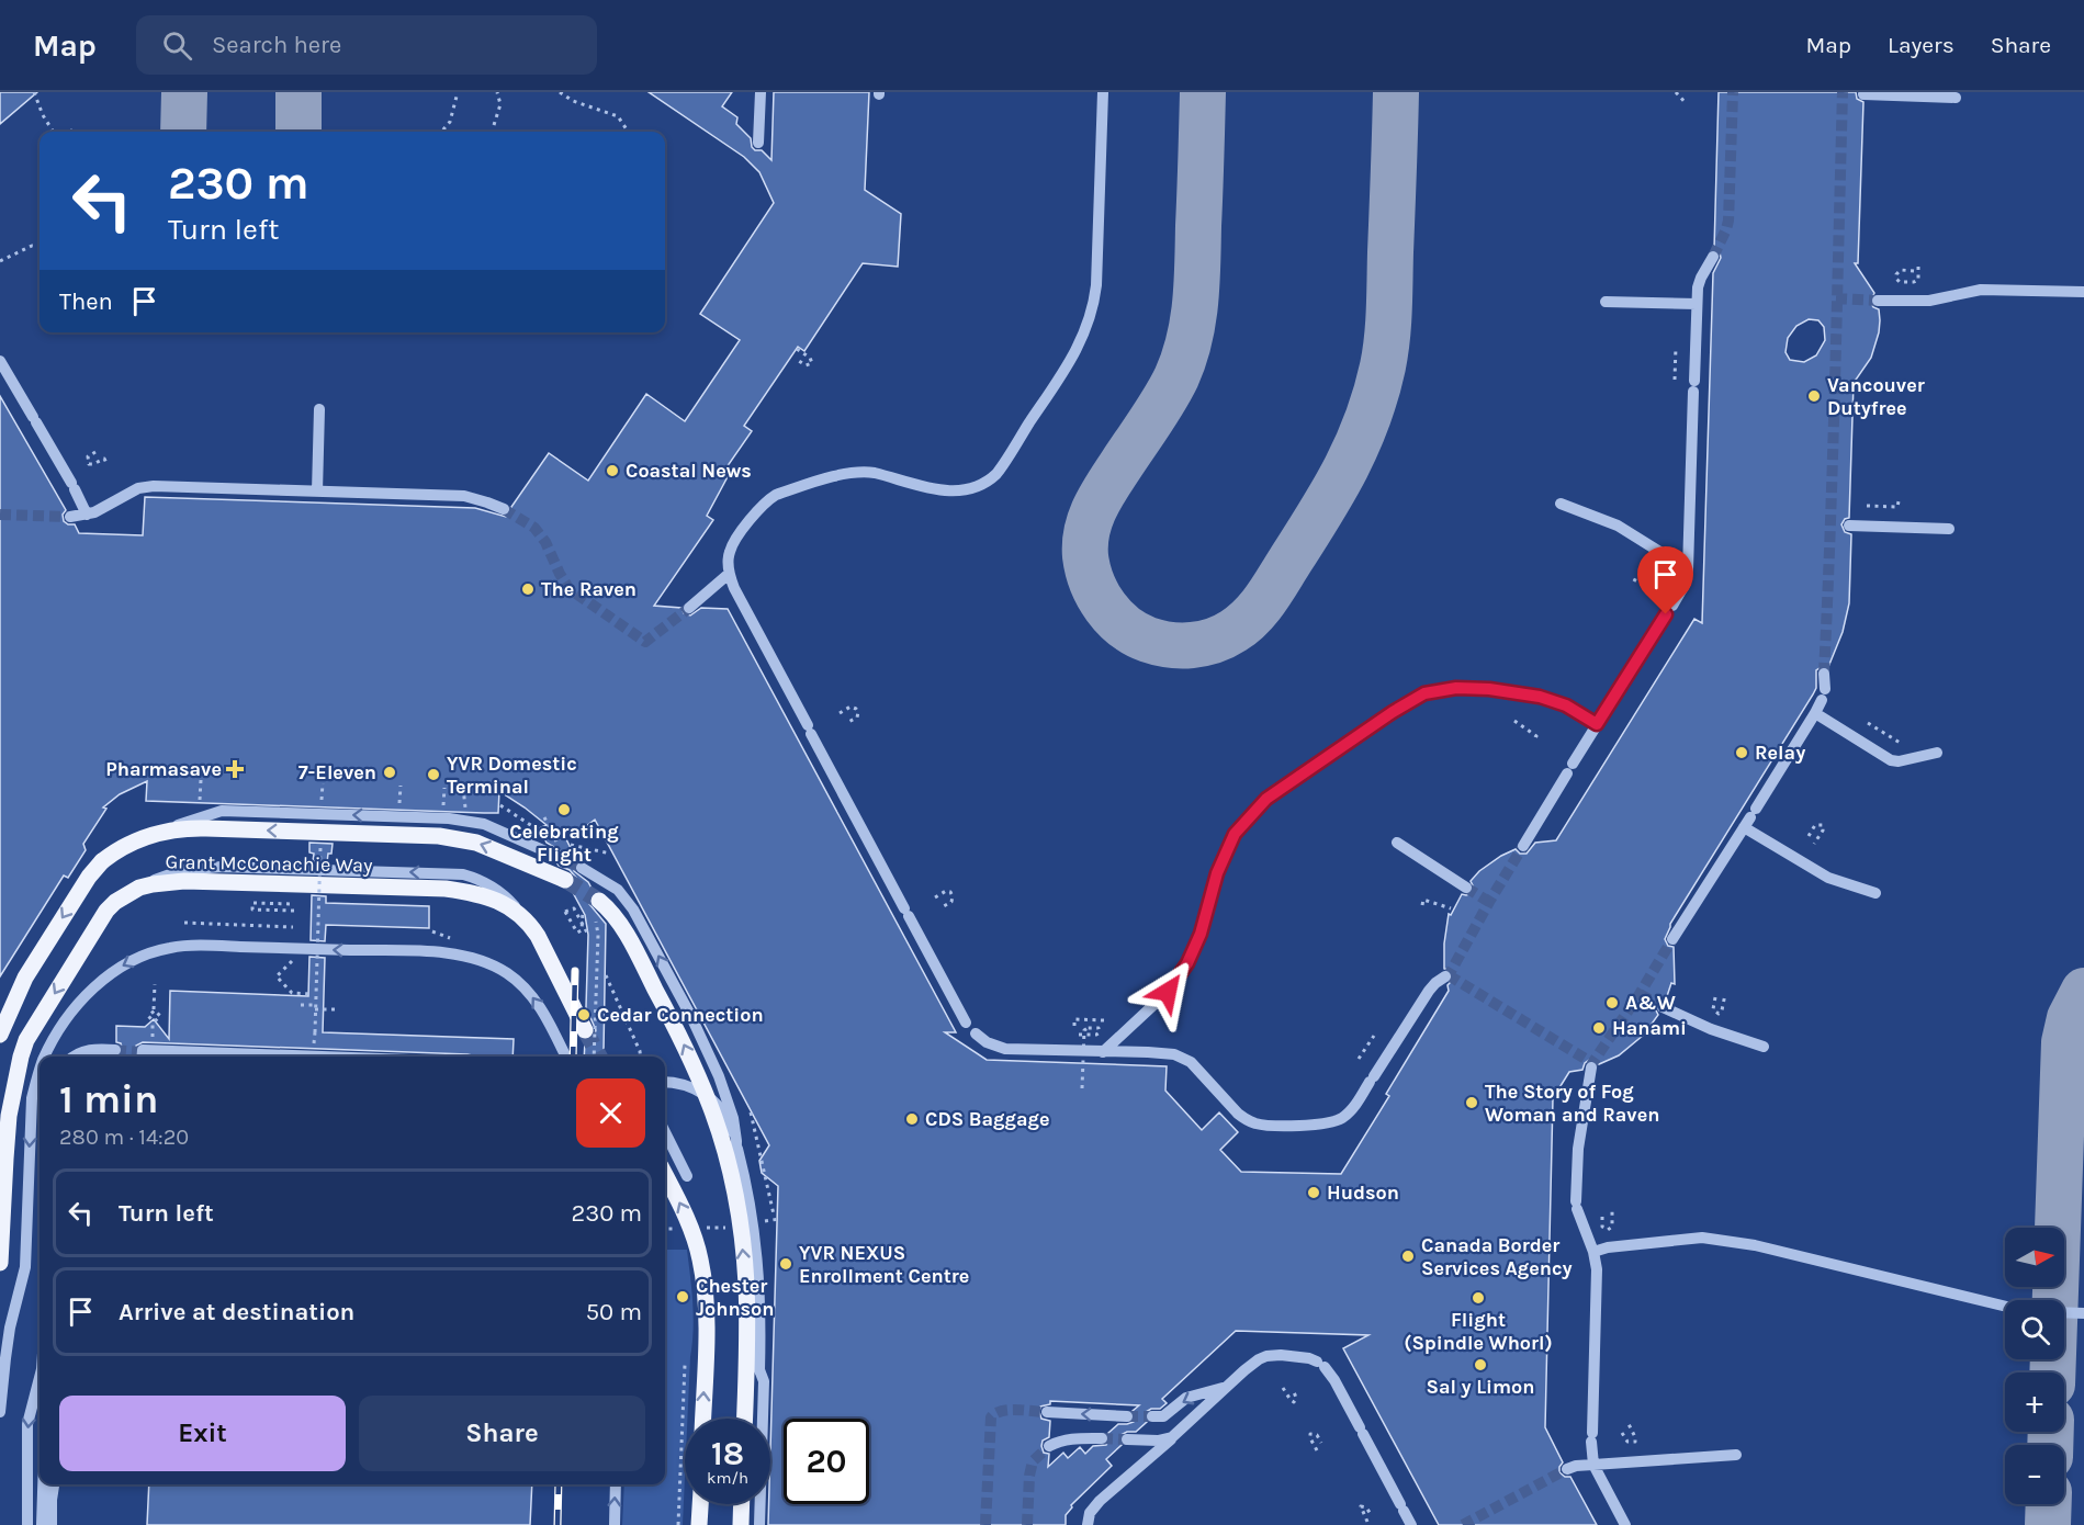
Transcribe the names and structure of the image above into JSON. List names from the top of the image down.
{
  "streets": {
    "main road": ["Grant McConachie Way"]
  },
  "places": {
    "other": [
      "Vancouver Dutyfree",
      "Coastal News",
      "The Raven",
      "Relay",
      "7-Eleven",
      "YVR Domestic Terminal",
      "Celebrating Flight",
      "A&W",
      "Cedar Connection",
      "Hanami",
      "The Story of Fog Woman and Raven",
      "CDS Baggage",
      "Hudson",
      "Canada Border Services Agency",
      "YVR NEXUS Enrollment Centre",
      "Chester Johnson",
      "Flight (Spindle Whorl)",
      "Sal y Limon"
    ],
    "health": ["Pharmasave"]
  },
  "north": "right",
  "page": {
    "header": "Map",
    "search": "Search here",
    "nav": ["Map", "Layers", "Share"],
    "turn": ["230 m", "Turn left"],
    "then": "Then",
    "heading": ["1 min", "280 m · 14:20"],
    "list": [
      {
        "name": "Turn left",
        "value": "230 m"
      },
      {
        "name": "Arrive at destination",
        "value": "50 m"
      }
    ],
    "map_buttons": ["+", "−"],
    "buttons": ["Exit", "Share"],
    "speed": "18 km/h",
    "limit": "20"
  }
}
